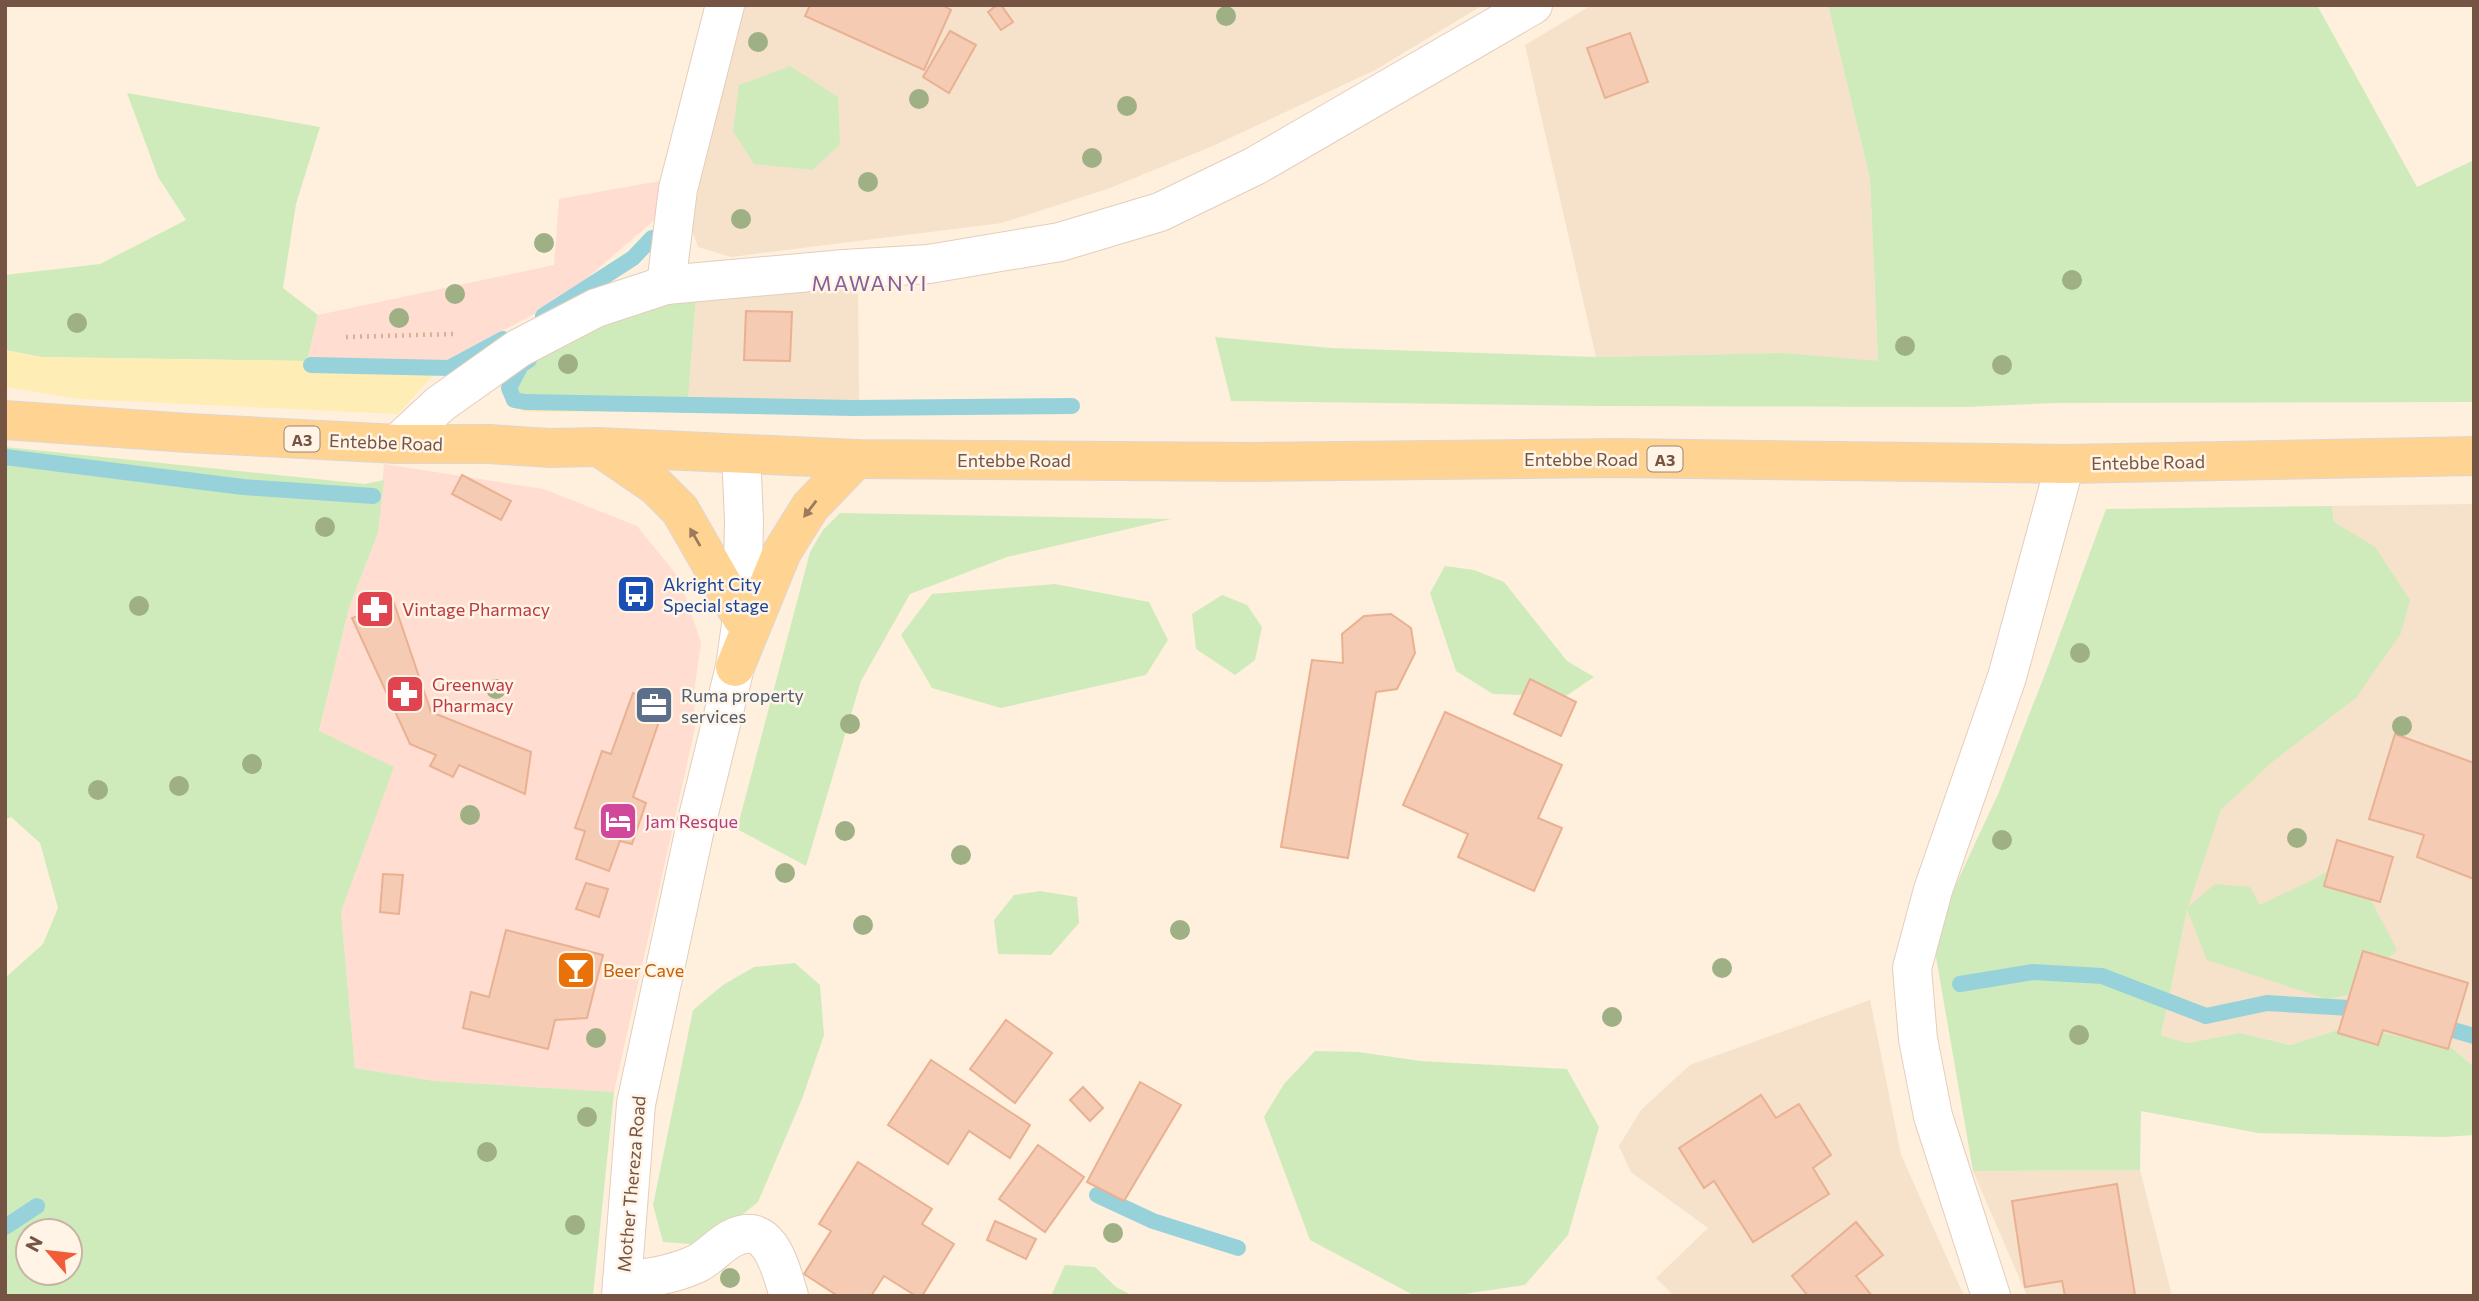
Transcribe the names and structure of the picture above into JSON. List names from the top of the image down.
{
  "streets": {
    "main road": ["A3", "Entebbe Road"],
    "street": ["Mother Thereza Road"]
  },
  "crossings": [
    ["A3", "Entebbe Road"],
    ["A3", "Mother Thereza Road"]
  ],
  "districts": ["MAWANYI"],
  "places": {
    "bus stop": ["Akright City Special stage"],
    "pharmacy": ["Vintage Pharmacy", "Greenway Pharmacy"],
    "office": ["Ruma property services"],
    "hotel": ["Jam Resque"],
    "bar": ["Beer Cave"]
  },
  "north": "top left"
}
